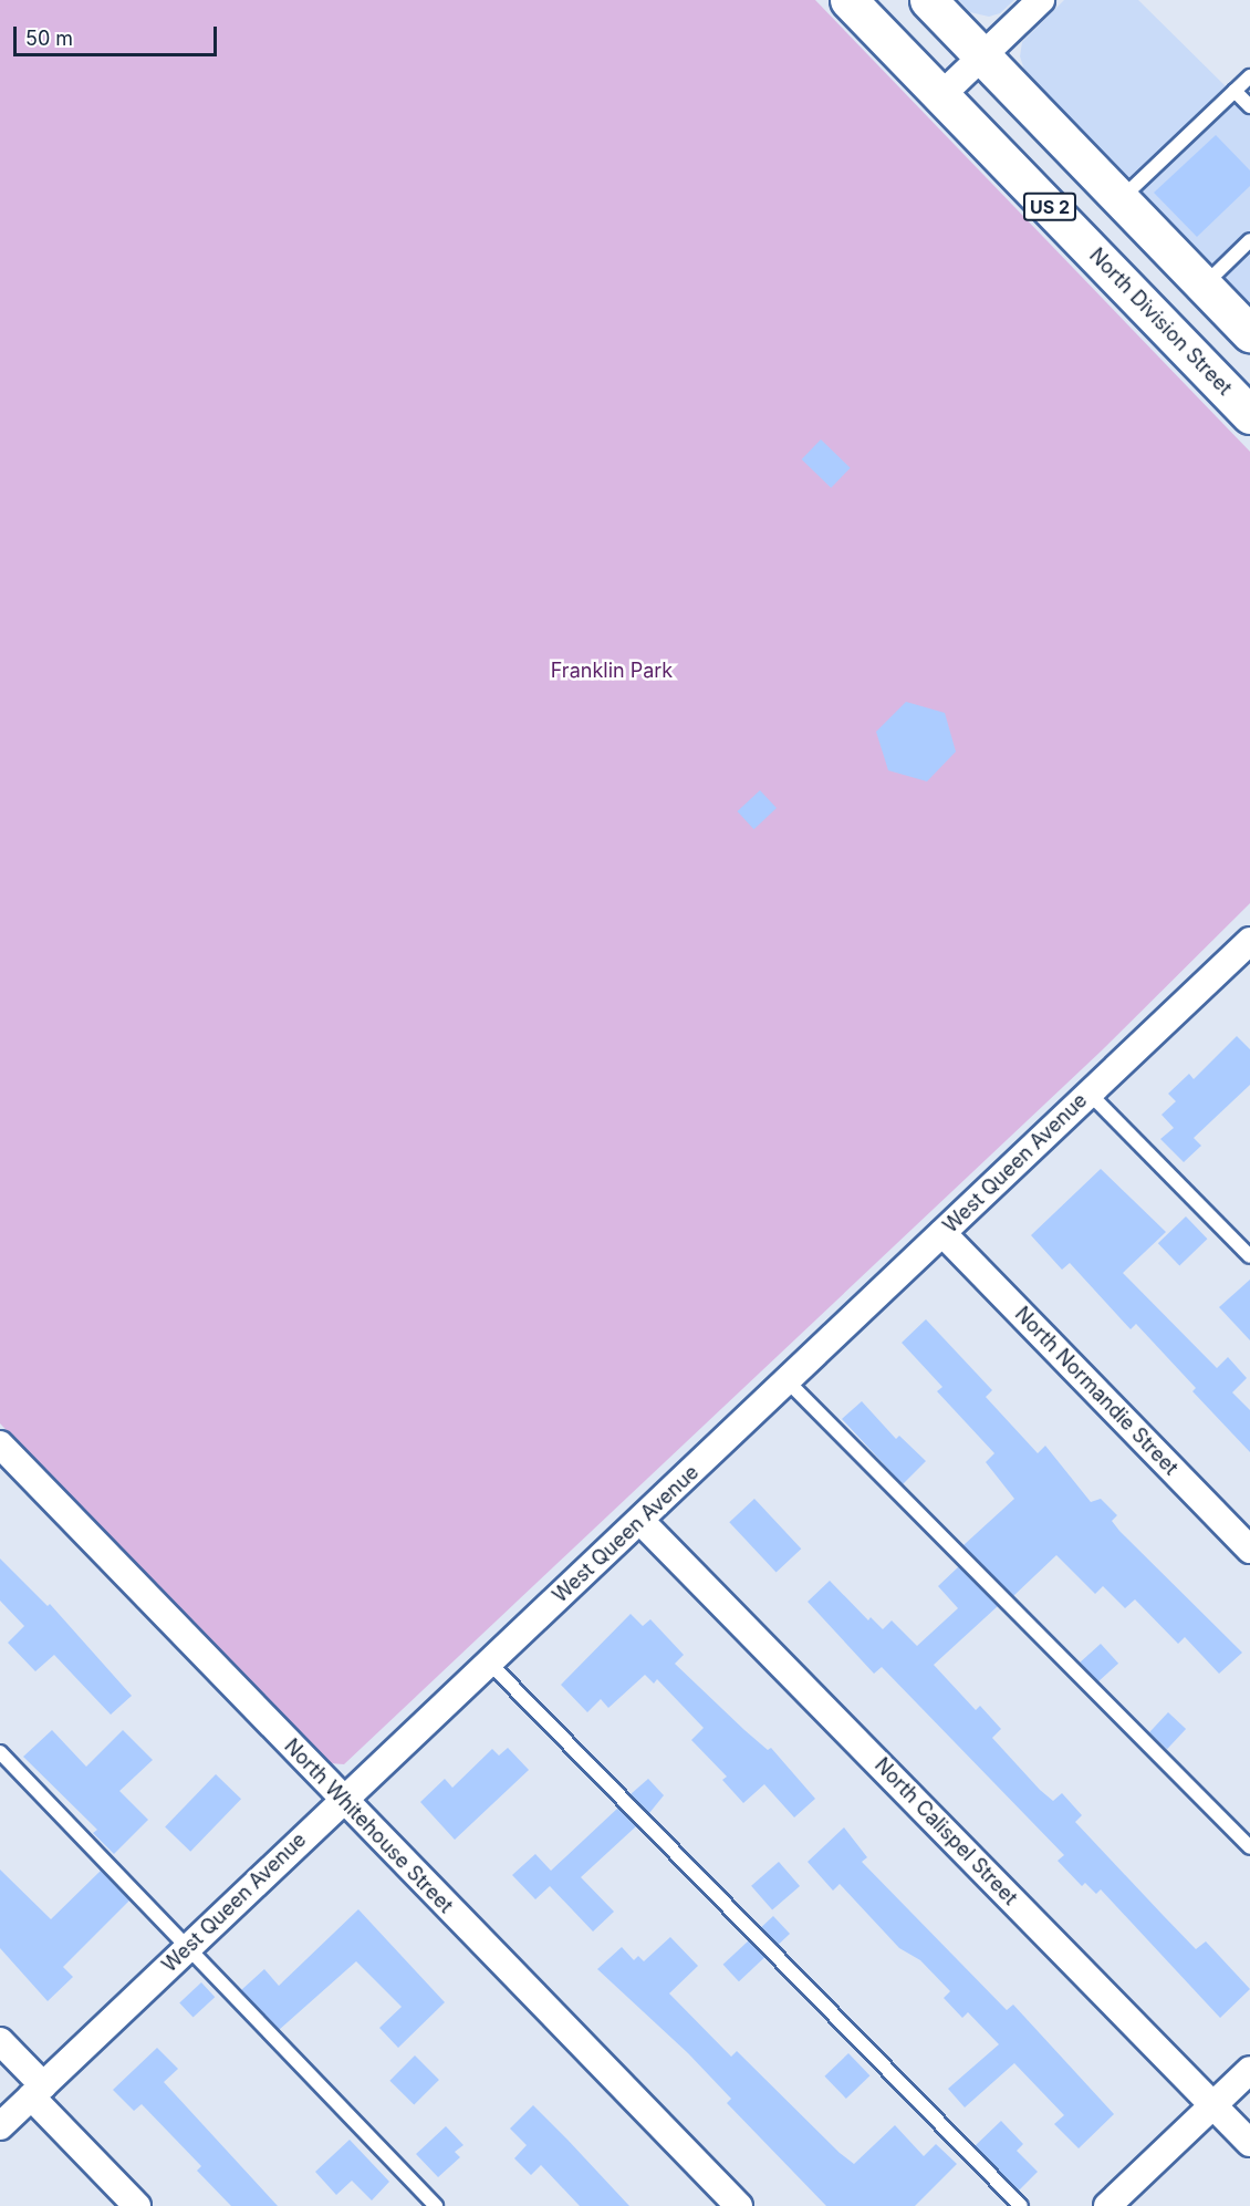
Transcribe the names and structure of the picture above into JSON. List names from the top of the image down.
{
  "streets": {
    "main road": ["US 2", "North Division Street"],
    "street": [
      "West Queen Avenue",
      "North Normandie Street",
      "North Whitehouse Street",
      "North Calispel Street"
    ]
  },
  "crossings": [
    ["West Queen Avenue", "North Normandie Street"],
    ["West Queen Avenue", "North Whitehouse Street"],
    ["West Queen Avenue", "North Calispel Street"]
  ],
  "parks": ["Franklin Park"],
  "scale_bar": "50 m"
}
